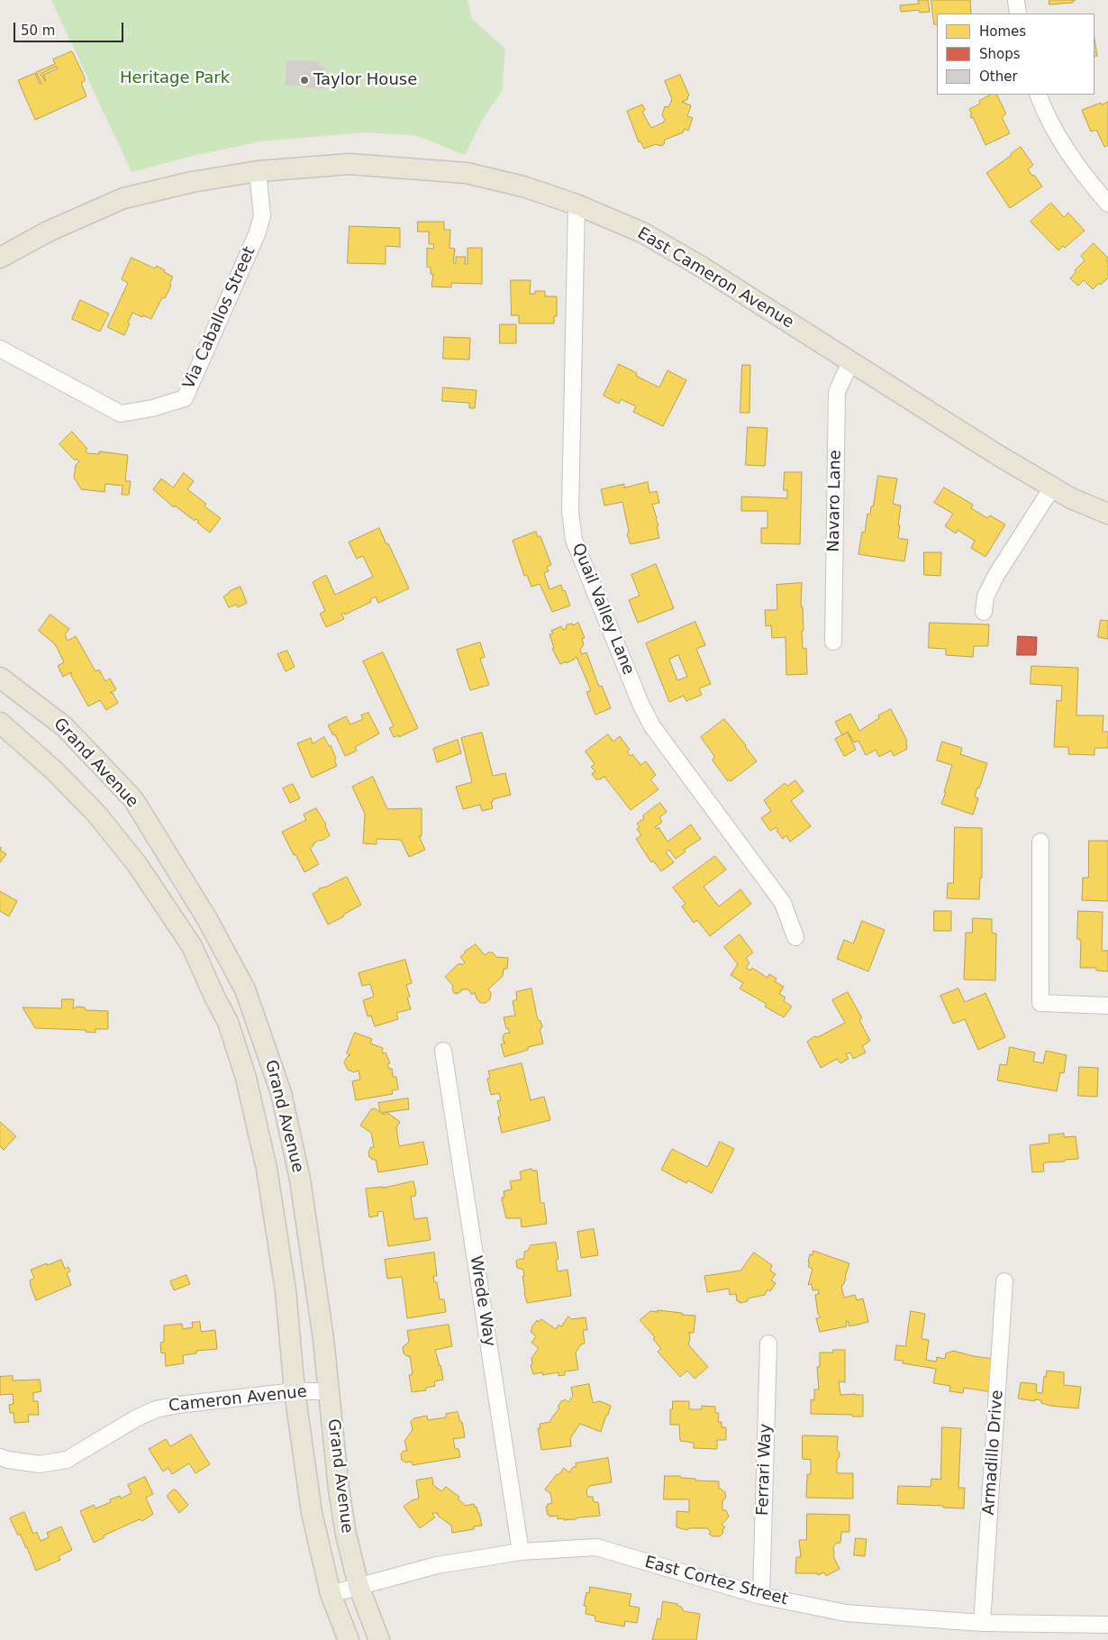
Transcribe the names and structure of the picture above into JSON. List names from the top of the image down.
{
  "streets": {
    "main road": ["East Cameron Avenue", "Grand Avenue"],
    "street": [
      "Via Caballos Street",
      "Navaro Lane",
      "Quail Valley Lane",
      "Wrede Way",
      "Cameron Avenue",
      "Armadillo Drive",
      "Ferrari Way",
      "East Cortez Street"
    ]
  },
  "crossings": [
    ["East Cameron Avenue", "Via Caballos Street"],
    ["East Cameron Avenue", "Navaro Lane"],
    ["East Cameron Avenue", "Quail Valley Lane"],
    ["Grand Avenue", "Cameron Avenue"],
    ["Grand Avenue", "East Cortez Street"],
    ["Wrede Way", "East Cortez Street"],
    ["Armadillo Drive", "East Cortez Street"],
    ["Ferrari Way", "East Cortez Street"]
  ],
  "parks": ["Heritage Park"],
  "places": ["Taylor House"],
  "legend": ["Homes", "Shops", "Other"],
  "scale_bar": "50 m"
}
